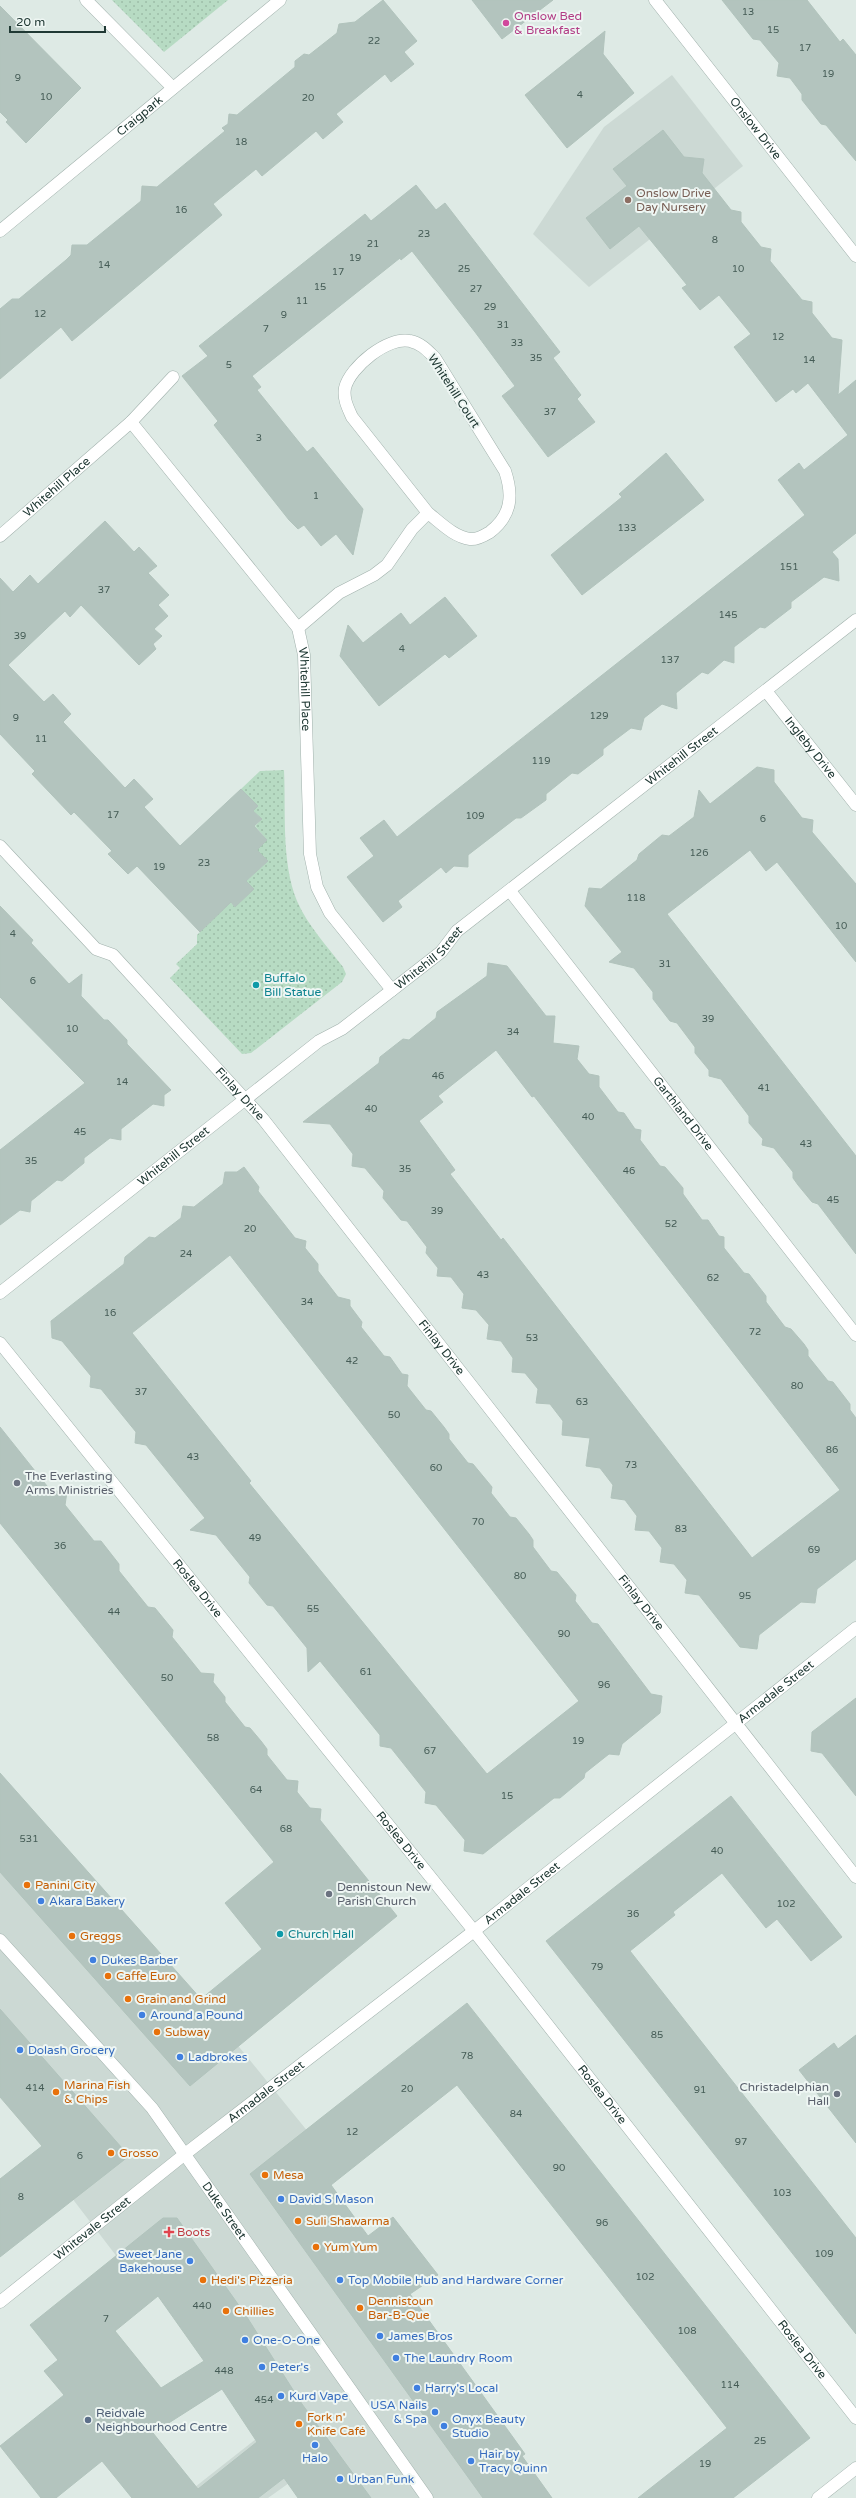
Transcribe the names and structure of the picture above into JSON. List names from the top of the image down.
{
  "streets": {
    "street": [
      "Craigpark",
      "Onslow Drive",
      "Whitehill Court",
      "Whitehill Place",
      "Ingleby Drive",
      "Whitehill Street",
      "Finlay Drive",
      "Garthland Drive",
      "Roslea Drive",
      "Armadale Street",
      "Duke Street",
      "Whitevale Street"
    ]
  },
  "crossings": [
    ["Whitehill Place", "Whitehill Street"],
    ["Ingleby Drive", "Whitehill Street"],
    ["Whitehill Street", "Finlay Drive"],
    ["Whitehill Street", "Garthland Drive"],
    ["Finlay Drive", "Armadale Street"],
    ["Roslea Drive", "Armadale Street"],
    ["Armadale Street", "Duke Street"],
    ["Armadale Street", "Whitevale Street"],
    ["Duke Street", "Whitevale Street"]
  ],
  "places": {
    "other": [
      "Onslow Bed & Breakfast",
      "Onslow Drive Day Nursery",
      "Buffalo Bill Statue",
      "The Everlasting Arms Ministries",
      "Panini City",
      "Dennistoun New Parish Church",
      "Akara Bakery",
      "Church Hall",
      "Greggs",
      "Dukes Barber",
      "Caffe Euro",
      "Grain and Grind",
      "Around a Pound",
      "Subway",
      "Dolash Grocery",
      "Ladbrokes",
      "Marina Fish & Chips",
      "Christadelphian Hall",
      "Grosso",
      "Mesa",
      "David S Mason",
      "Suli Shawarma",
      "Yum Yum",
      "Sweet Jane Bakehouse",
      "Hedi's Pizzeria",
      "Top Mobile Hub and Hardware Corner",
      "Dennistoun Bar-B-Que",
      "Chillies",
      "James Bros",
      "One-O-One",
      "The Laundry Room",
      "Peter's",
      "Harry's Local",
      "Kurd Vape",
      "USA Nails & Spa",
      "Reidvale Neighbourhood Centre",
      "Fork n' Knife Café",
      "Onyx Beauty Studio",
      "Halo",
      "Hair by Tracy Quinn",
      "Urban Funk"
    ],
    "health": ["Boots"]
  },
  "house_numbers": [
    "13",
    "15",
    "22",
    "17",
    "19",
    "9",
    "4",
    "10",
    "20",
    "18",
    "16",
    "23",
    "8",
    "21",
    "19",
    "14",
    "25",
    "10",
    "17",
    "15",
    "27",
    "11",
    "29",
    "12",
    "9",
    "31",
    "7",
    "12",
    "33",
    "35",
    "14",
    "5",
    "37",
    "3",
    "1",
    "133",
    "151",
    "37",
    "145",
    "39",
    "4",
    "137",
    "129",
    "9",
    "11",
    "119",
    "17",
    "109",
    "6",
    "126",
    "23",
    "19",
    "118",
    "10",
    "4",
    "31",
    "6",
    "39",
    "10",
    "34",
    "46",
    "14",
    "41",
    "40",
    "40",
    "45",
    "43",
    "35",
    "35",
    "46",
    "45",
    "39",
    "52",
    "20",
    "24",
    "43",
    "62",
    "34",
    "16",
    "72",
    "53",
    "42",
    "80",
    "37",
    "63",
    "50",
    "86",
    "43",
    "73",
    "60",
    "70",
    "83",
    "49",
    "36",
    "69",
    "80",
    "95",
    "55",
    "44",
    "90",
    "61",
    "50",
    "96",
    "58",
    "19",
    "67",
    "64",
    "15",
    "68",
    "531",
    "40",
    "102",
    "36",
    "79",
    "85",
    "78",
    "414",
    "20",
    "91",
    "84",
    "12",
    "97",
    "6",
    "90",
    "103",
    "8",
    "96",
    "109",
    "102",
    "440",
    "7",
    "108",
    "448",
    "114",
    "454",
    "25",
    "19"
  ],
  "scale_bar": "20 m"
}
